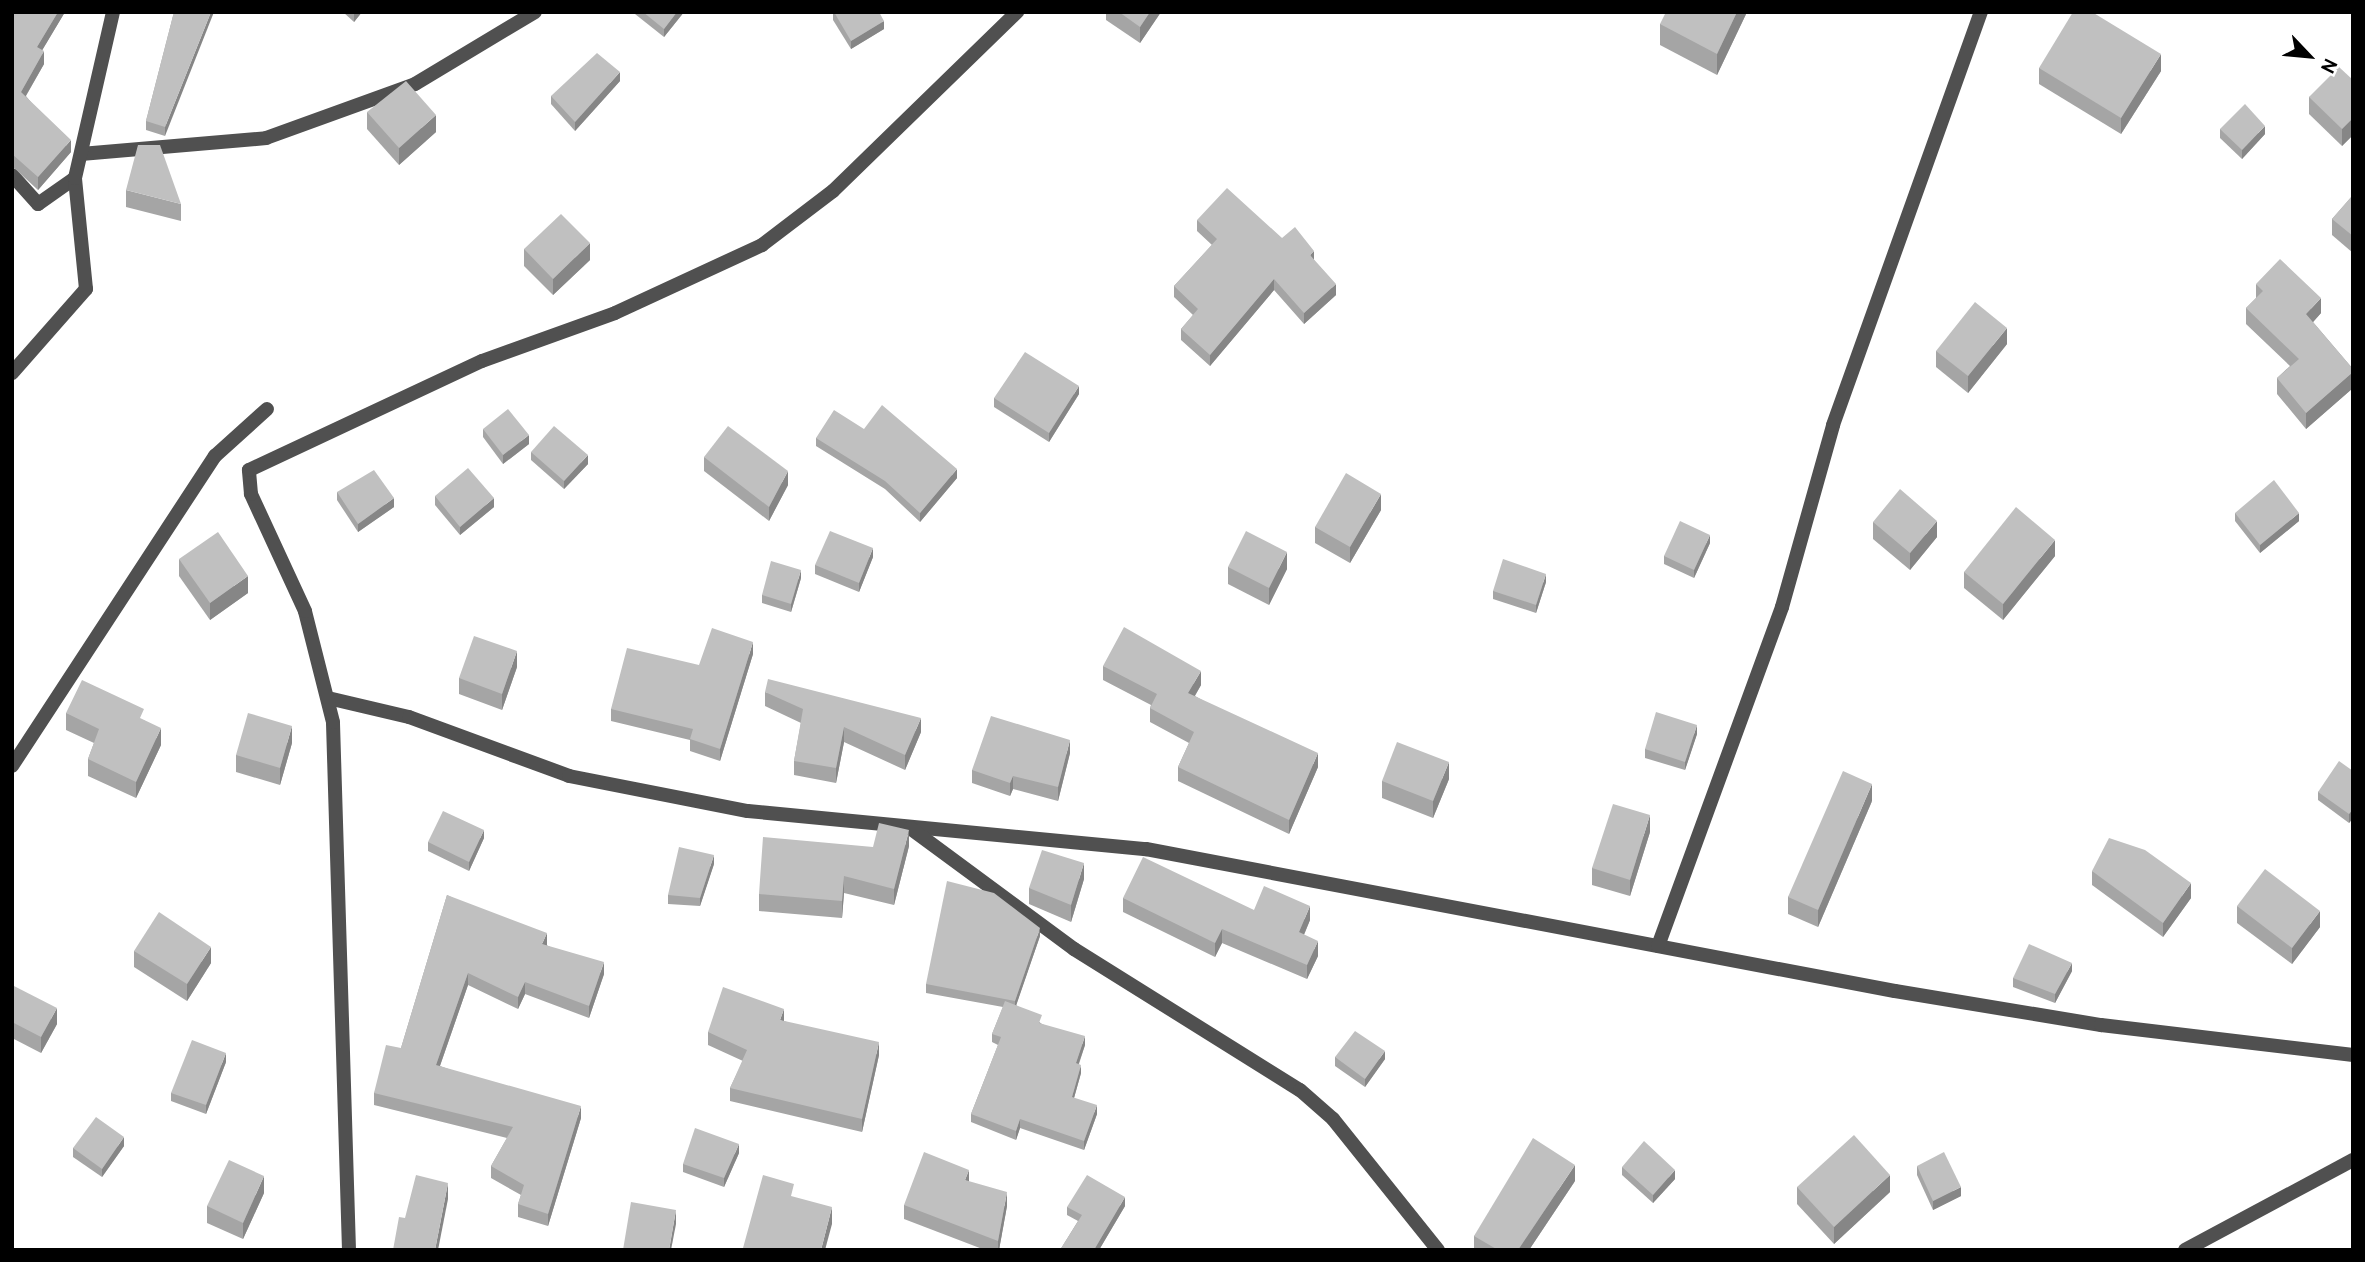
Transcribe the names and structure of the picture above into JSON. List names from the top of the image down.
{
  "north": "bottom right"
}
